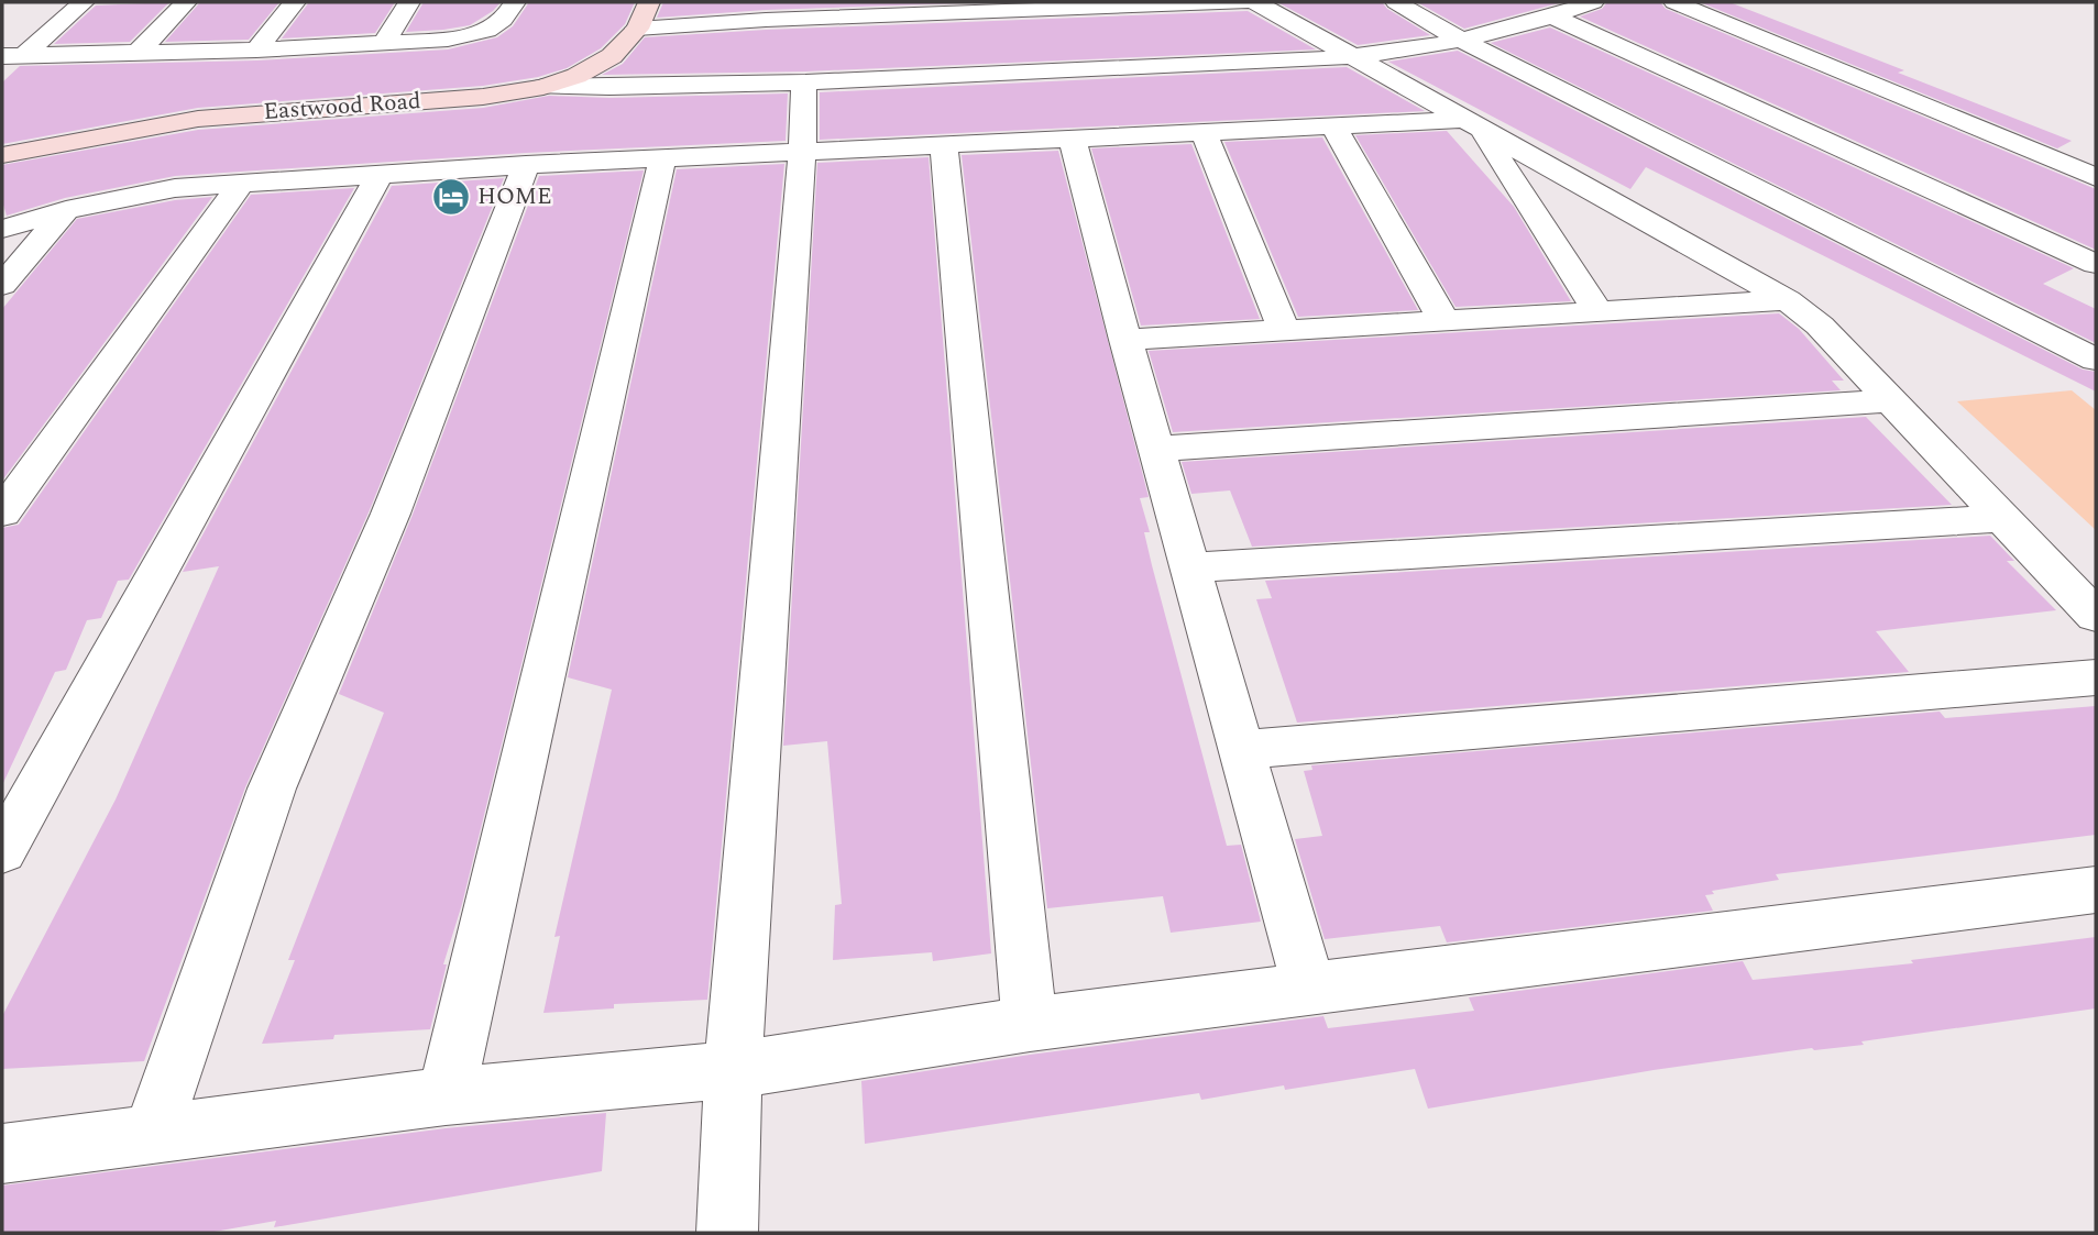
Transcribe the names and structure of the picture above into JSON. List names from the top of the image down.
{
  "streets": {
    "main road": ["Eastwood Road"]
  },
  "places": {
    "hotel": ["HOME"]
  }
}
